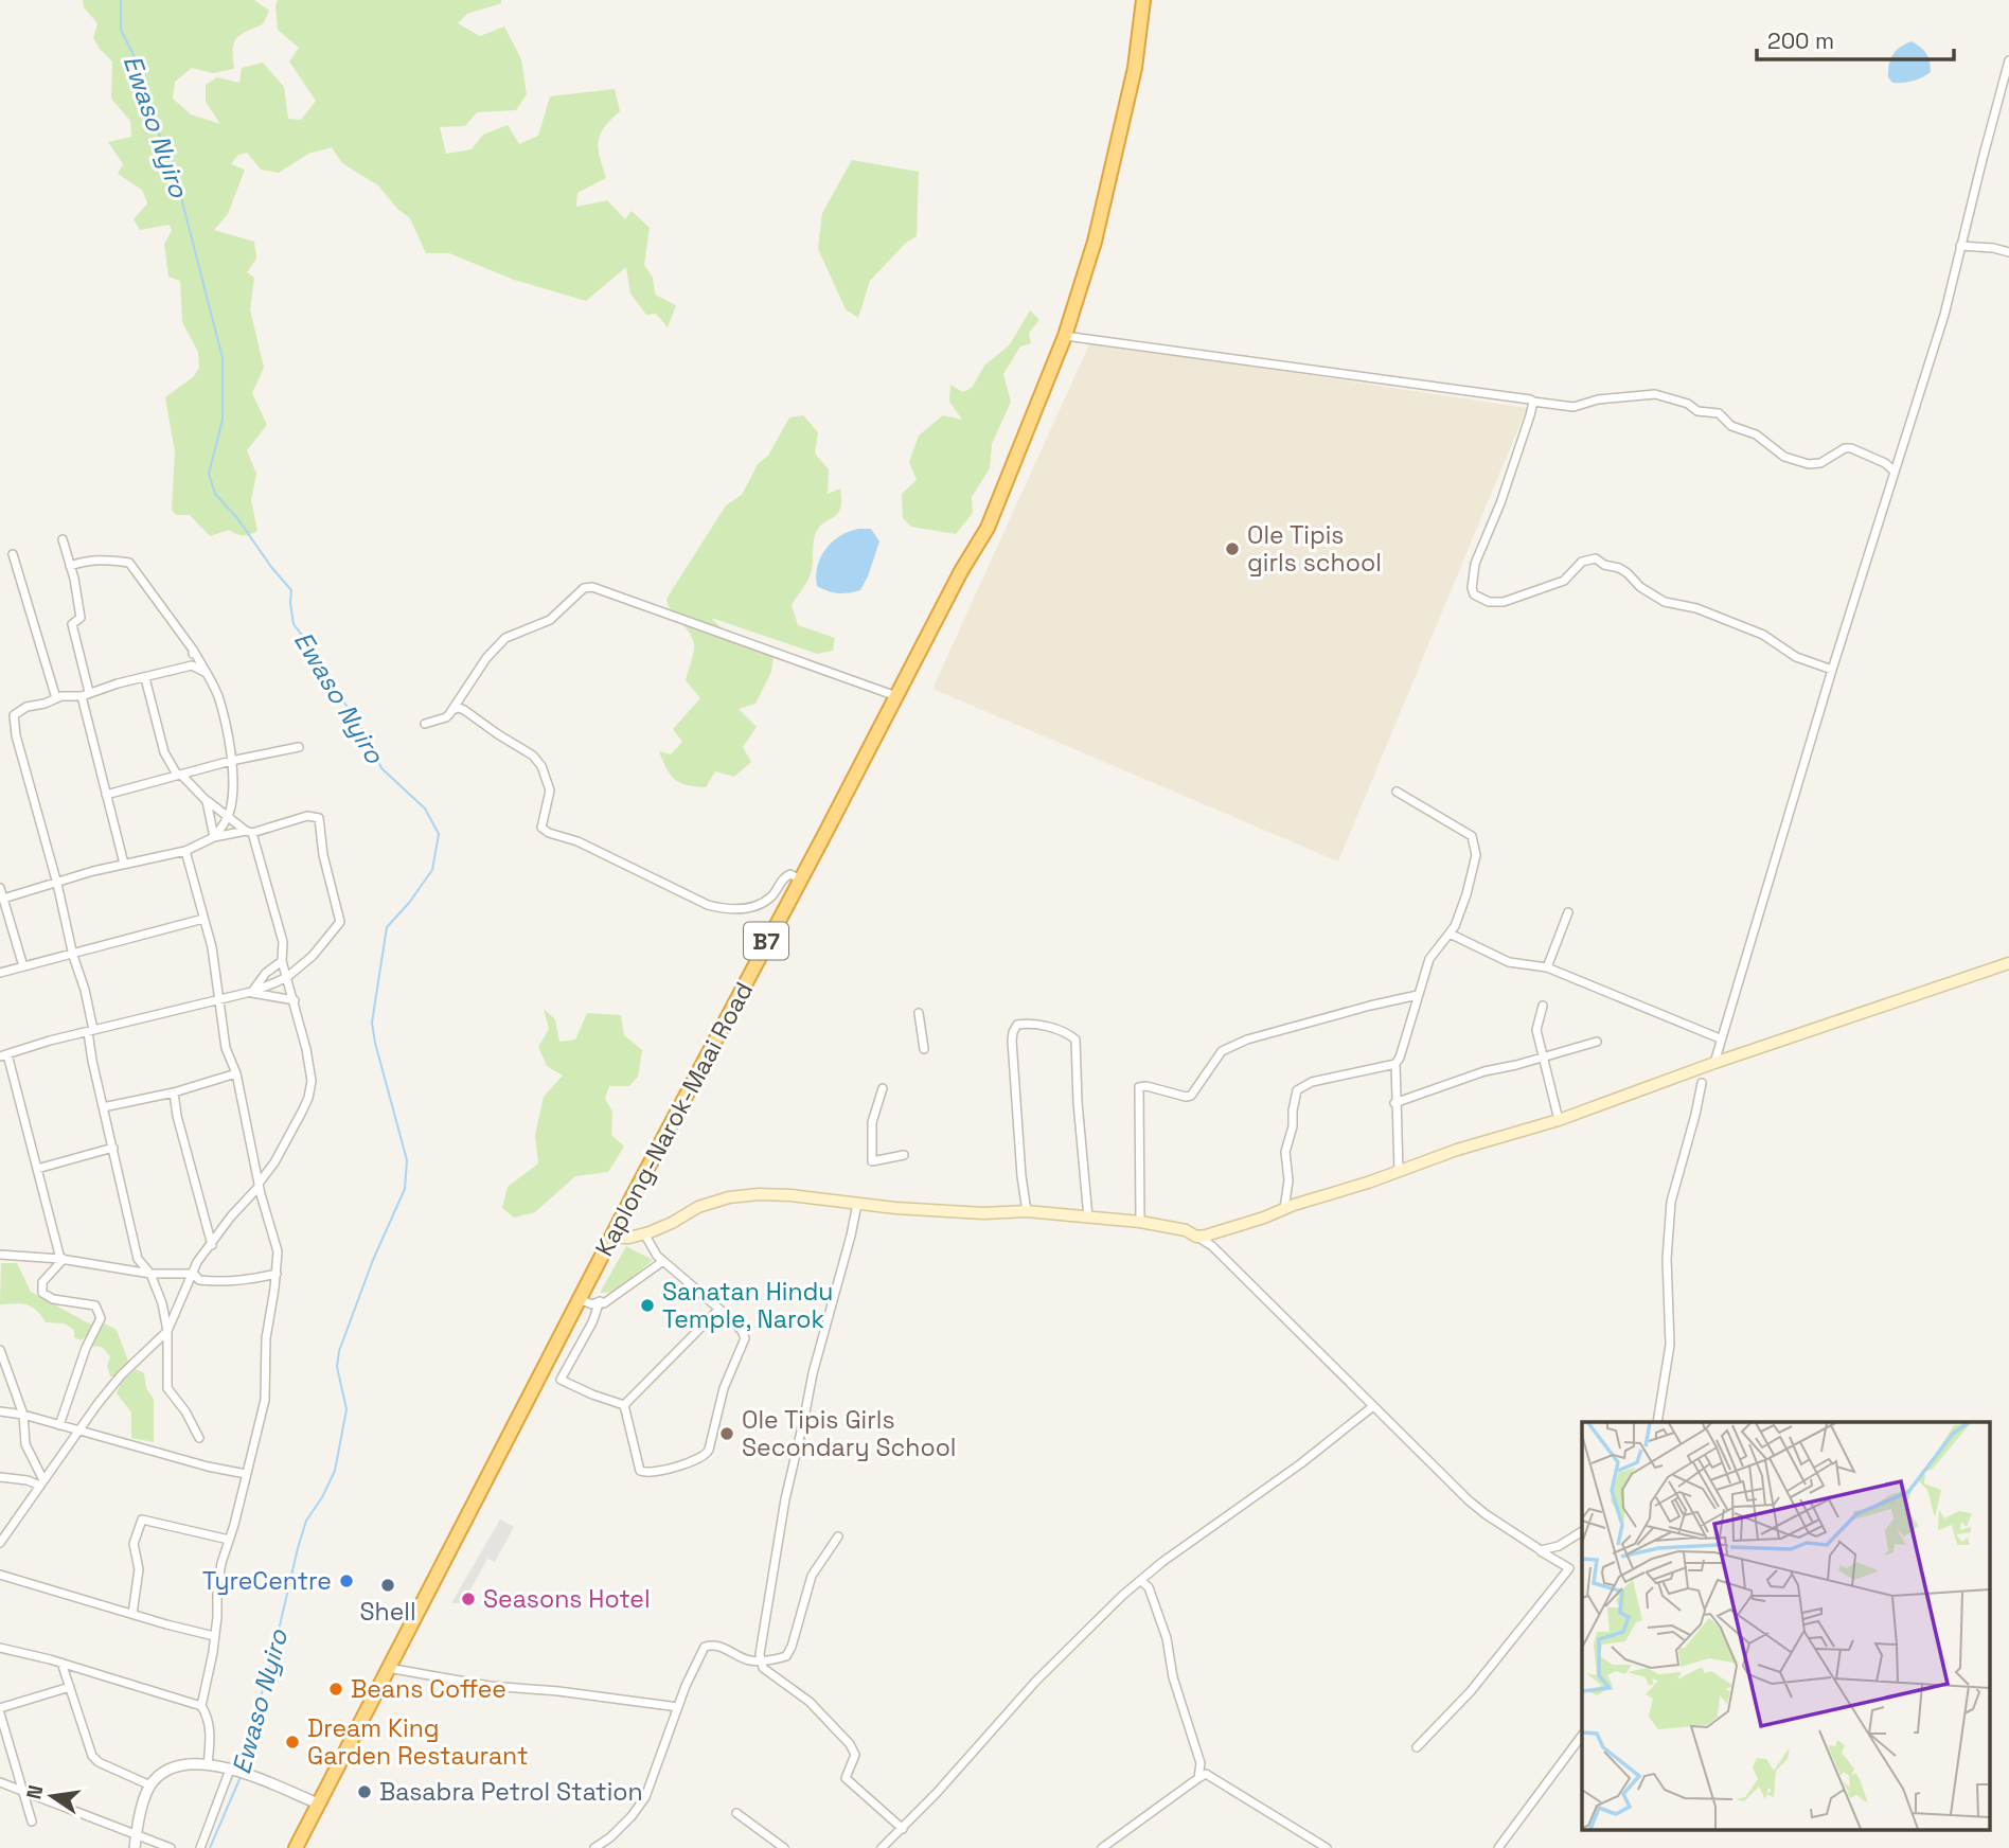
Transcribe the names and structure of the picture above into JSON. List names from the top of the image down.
{
  "streets": {
    "highway": ["B7", "Kaplong-Narok-Maai Road"]
  },
  "water": ["Ewaso Nyiro"],
  "places": [
    "Ole Tipis girls school",
    "Sanatan Hindu Temple, Narok",
    "Ole Tipis Girls Secondary School",
    "TyreCentre",
    "Shell",
    "Seasons Hotel",
    "Beans Coffee",
    "Dream King Garden Restaurant",
    "Basabra Petrol Station"
  ],
  "scale_bar": "200 m",
  "north": "left"
}
